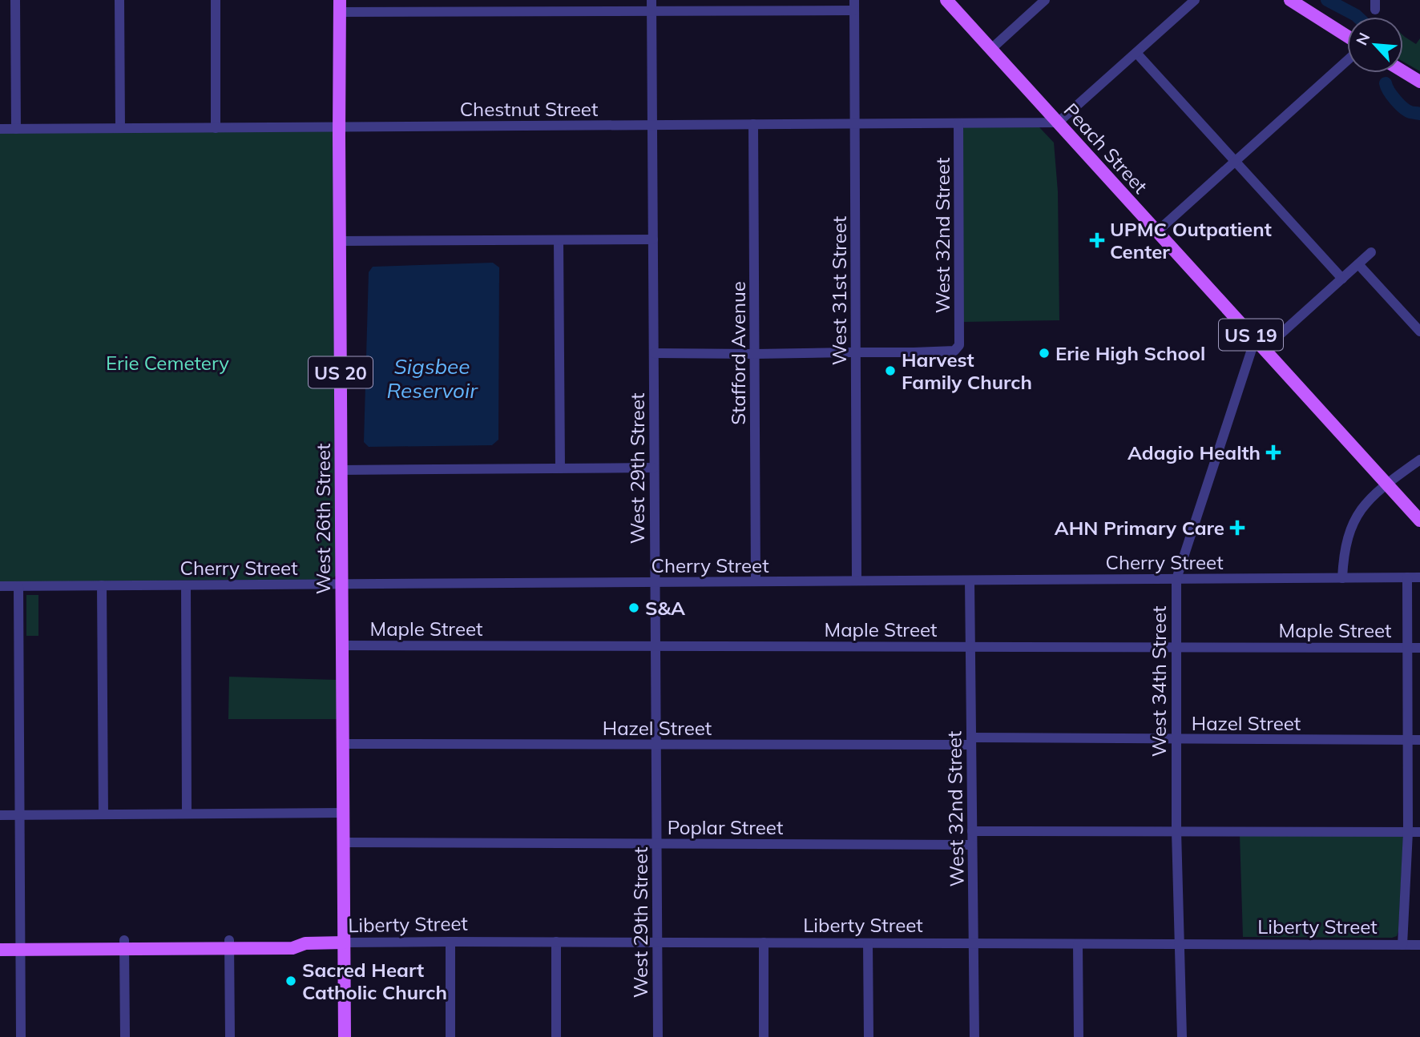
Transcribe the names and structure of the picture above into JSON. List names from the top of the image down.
{
  "streets": {
    "main road": [
      "Peach Street",
      "US 19",
      "US 20",
      "West 26th Street",
      "Liberty Street"
    ],
    "street": [
      "Chestnut Street",
      "West 32nd Street",
      "West 31st Street",
      "Stafford Avenue",
      "West 29th Street",
      "Cherry Street",
      "Maple Street",
      "West 34th Street",
      "Hazel Street",
      "Poplar Street"
    ]
  },
  "crossings": [
    ["Chestnut Street", "Peach Street"],
    ["Chestnut Street", "West 32nd Street"],
    ["Chestnut Street", "West 31st Street"],
    ["Chestnut Street", "Stafford Avenue"],
    ["Chestnut Street", "West 29th Street"],
    ["Chestnut Street", "West 26th Street"],
    ["Peach Street", "West 34th Street"],
    ["West 32nd Street", "West 31st Street"],
    ["West 32nd Street", "Cherry Street"],
    ["West 32nd Street", "Maple Street"],
    ["West 32nd Street", "Hazel Street"],
    ["West 32nd Street", "Poplar Street"],
    ["West 32nd Street", "Liberty Street"],
    ["West 31st Street", "Cherry Street"],
    ["Stafford Avenue", "Cherry Street"],
    ["West 29th Street", "Cherry Street"],
    ["West 29th Street", "Maple Street"],
    ["West 29th Street", "Hazel Street"],
    ["West 29th Street", "Poplar Street"],
    ["West 29th Street", "Liberty Street"],
    ["West 26th Street", "Cherry Street"],
    ["West 26th Street", "Maple Street"],
    ["West 26th Street", "Hazel Street"],
    ["West 26th Street", "Poplar Street"],
    ["West 26th Street", "Liberty Street"],
    ["Cherry Street", "West 34th Street"],
    ["Maple Street", "West 34th Street"],
    ["West 34th Street", "Hazel Street"],
    ["West 34th Street", "Liberty Street"]
  ],
  "water": ["Sigsbee Reservoir"],
  "parks": ["Erie Cemetery"],
  "places": {
    "health": ["UPMC Outpatient Center", "Adagio Health", "AHN Primary Care"],
    "other": [
      "Erie High School",
      "Harvest Family Church",
      "S&A",
      "Sacred Heart Catholic Church"
    ]
  },
  "north": "top left"
}
